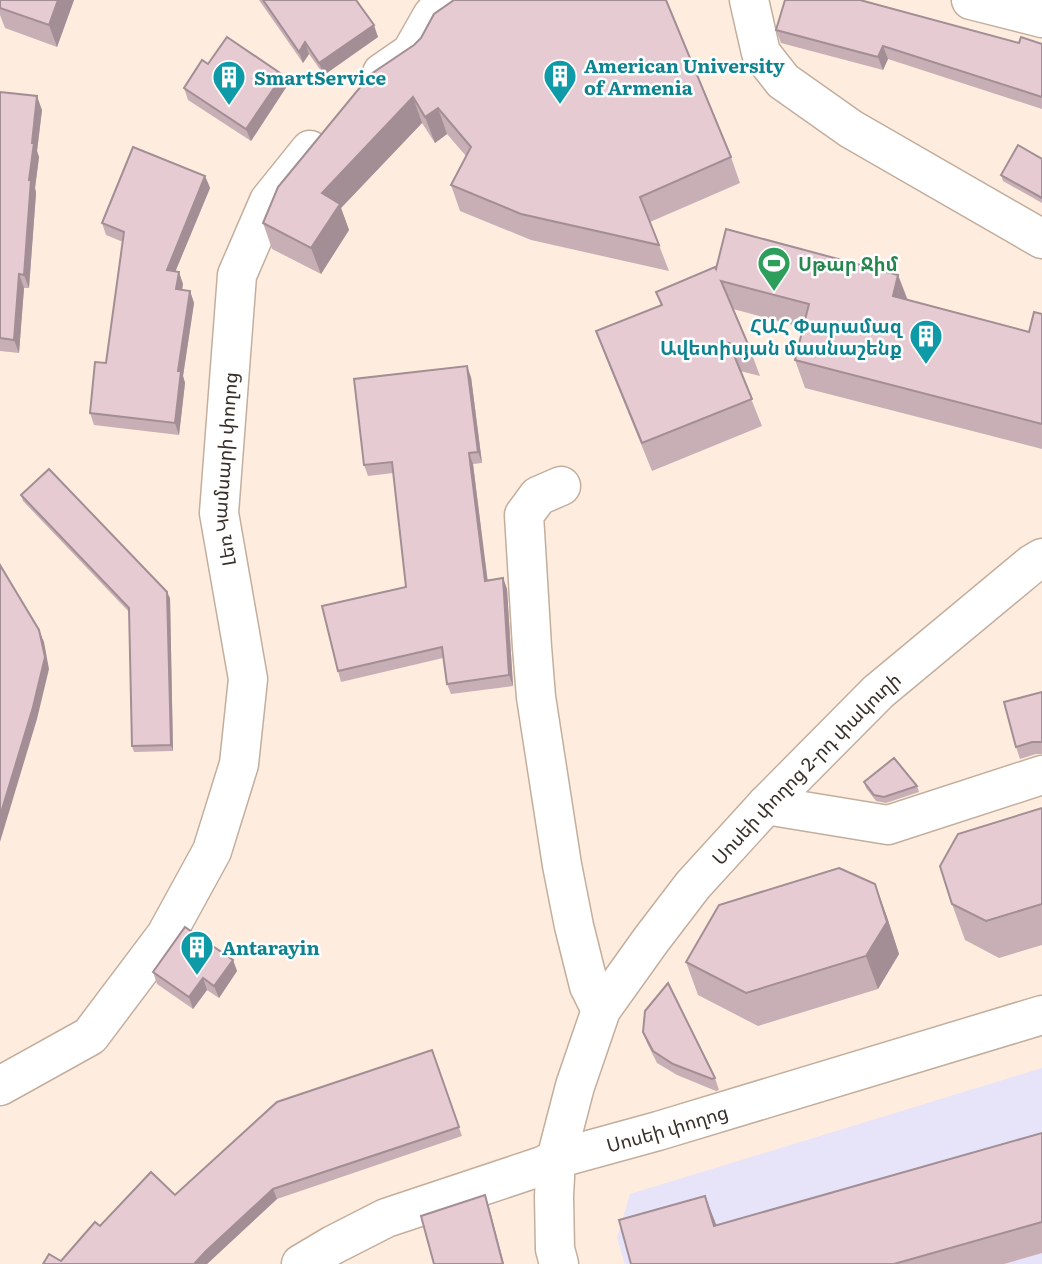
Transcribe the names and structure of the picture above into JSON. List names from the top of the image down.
{
  "streets": {
    "street": ["Լեռ Կամսարի փողոց", "Սոսեի փողոց 2-րդ փակուղի", "Սոսեի փողոց"]
  },
  "crossings": [
    ["Սոսեի փողոց 2-րդ փակուղի", "Սոսեի փողոց"]
  ],
  "places": {
    "building": [
      "American University of Armenia",
      "SmartService",
      "ՀԱՀ Փարամազ Ավետիսյան մասնաշենք",
      "Antarayin"
    ],
    "sports": ["Սթար Ջիմ"]
  }
}
